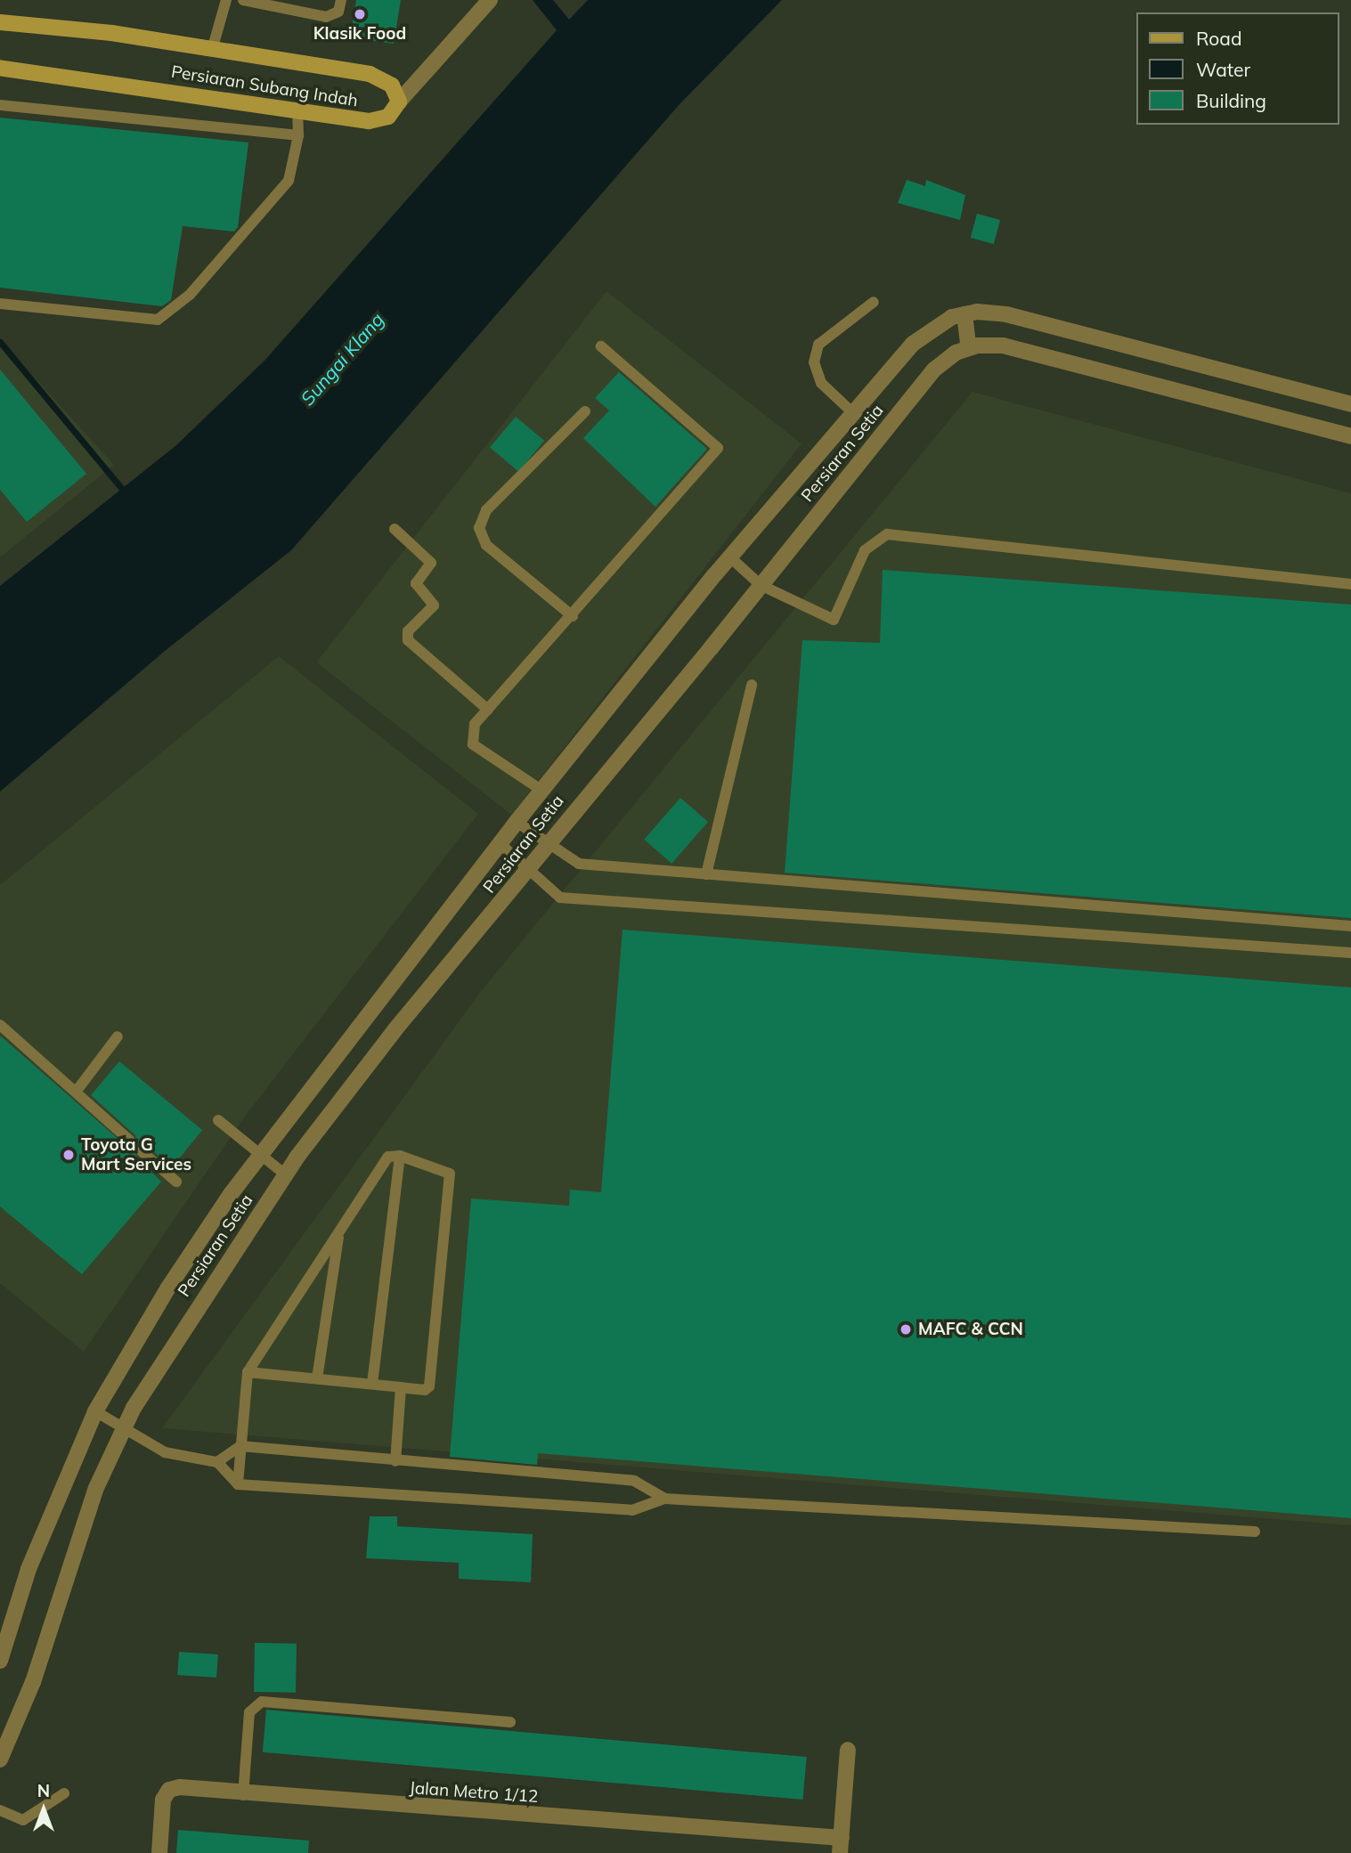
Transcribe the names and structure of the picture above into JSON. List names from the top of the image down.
{
  "streets": {
    "main road": ["Persiaran Subang Indah"],
    "street": ["Persiaran Setia", "Jalan Metro 1/12"]
  },
  "water": ["Sungai Klang"],
  "places": ["Klasik Food", "Toyota G Mart Services", "MAFC & CCN"],
  "legend": ["Road", "Water", "Building"],
  "north": "top"
}
